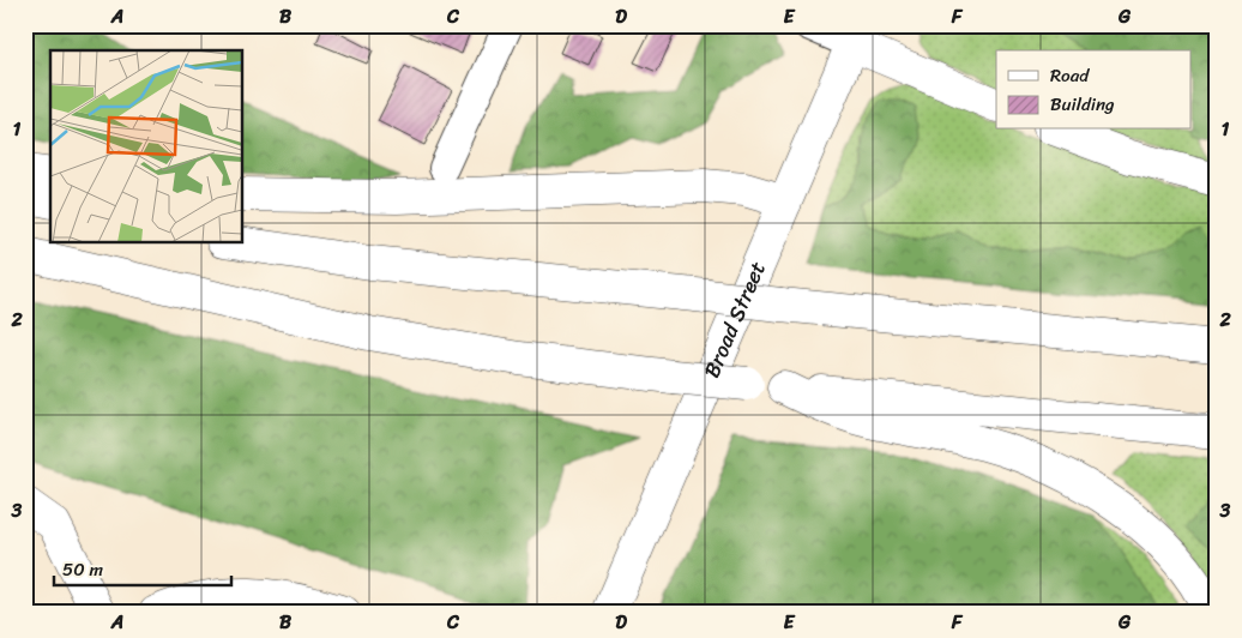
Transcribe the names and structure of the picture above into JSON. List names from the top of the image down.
{
  "streets": {
    "main road": ["Broad Street"]
  },
  "legend": ["Road", "Building"],
  "scale_bar": "50 m",
  "grid": {
    "columns": [
      "A",
      "B",
      "C",
      "D",
      "E",
      "F",
      "G"
    ],
    "rows": ["1", "2", "3"]
  }
}
